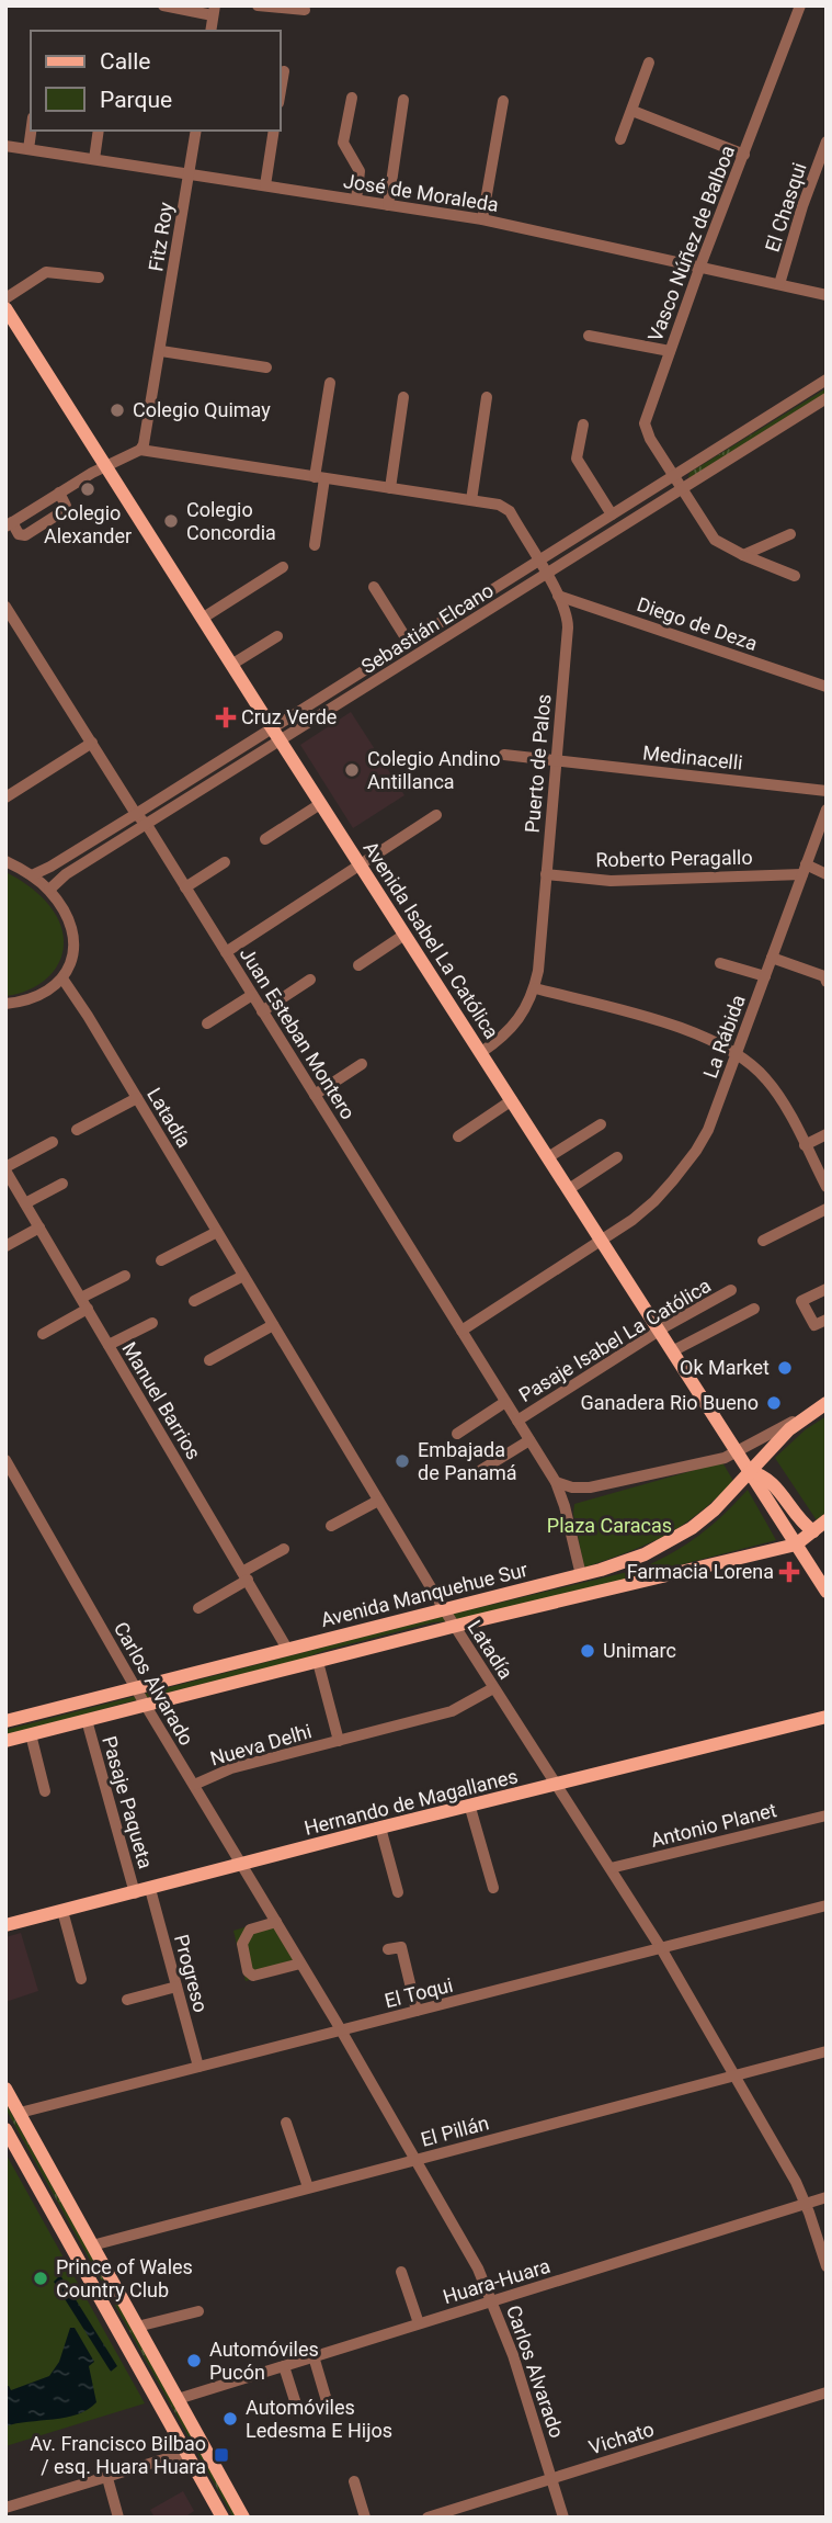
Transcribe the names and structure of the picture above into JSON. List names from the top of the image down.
{
  "streets": {
    "main road": ["Avenida Isabel La Católica", "Avenida Manquehue Sur", "Hernando de Magallanes"],
    "street": [
      "José de Moraleda",
      "El Chasqui",
      "Fitz Roy",
      "Vasco Núñez de Balboa",
      "Diego de Deza",
      "Sebastián Elcano",
      "Medinacelli",
      "Puerto de Palos",
      "Roberto Peragallo",
      "Juan Esteban Montero",
      "La Rábida",
      "Latadía",
      "Pasaje Isabel La Católica",
      "Manuel Barrios",
      "Carlos Alvarado",
      "Nueva Delhi",
      "Pasaje Paqueta",
      "Antonio Planet",
      "Progreso",
      "El Toqui",
      "El Pillán",
      "Huara-Huara",
      "Vichato"
    ]
  },
  "crossings": [
    ["José de Moraleda", "El Chasqui"],
    ["José de Moraleda", "Fitz Roy"],
    ["José de Moraleda", "Vasco Núñez de Balboa"],
    ["Fitz Roy", "Puerto de Palos"],
    ["Vasco Núñez de Balboa", "Sebastián Elcano"],
    ["Diego de Deza", "Puerto de Palos"],
    ["Sebastián Elcano", "Puerto de Palos"],
    ["Sebastián Elcano", "Avenida Isabel La Católica"],
    ["Sebastián Elcano", "Juan Esteban Montero"],
    ["Medinacelli", "Puerto de Palos"],
    ["Puerto de Palos", "Roberto Peragallo"],
    ["Puerto de Palos", "Avenida Isabel La Católica"],
    ["Roberto Peragallo", "La Rábida"],
    ["Avenida Isabel La Católica", "La Rábida"],
    ["Avenida Isabel La Católica", "Pasaje Isabel La Católica"],
    ["Avenida Isabel La Católica", "Avenida Manquehue Sur"],
    ["Juan Esteban Montero", "La Rábida"],
    ["Juan Esteban Montero", "Pasaje Isabel La Católica"],
    ["Juan Esteban Montero", "Avenida Manquehue Sur"],
    ["Latadía", "Avenida Manquehue Sur"],
    ["Latadía", "Nueva Delhi"],
    ["Latadía", "Hernando de Magallanes"],
    ["Latadía", "Antonio Planet"],
    ["Latadía", "El Toqui"],
    ["Latadía", "El Pillán"],
    ["Latadía", "Huara-Huara"],
    ["Manuel Barrios", "Avenida Manquehue Sur"],
    ["Avenida Manquehue Sur", "Carlos Alvarado"],
    ["Avenida Manquehue Sur", "Nueva Delhi"],
    ["Avenida Manquehue Sur", "Pasaje Paqueta"],
    ["Carlos Alvarado", "Nueva Delhi"],
    ["Carlos Alvarado", "Hernando de Magallanes"],
    ["Carlos Alvarado", "El Toqui"],
    ["Carlos Alvarado", "El Pillán"],
    ["Carlos Alvarado", "Huara-Huara"],
    ["Carlos Alvarado", "Vichato"],
    ["Pasaje Paqueta", "Hernando de Magallanes"],
    ["Hernando de Magallanes", "Progreso"],
    ["Progreso", "El Toqui"]
  ],
  "parks": ["Plaza Caracas"],
  "places": {
    "other": [
      "Colegio Quimay",
      "Colegio Alexander",
      "Colegio Concordia",
      "Colegio Andino Antillanca",
      "Ok Market",
      "Ganadera Rio Bueno",
      "Embajada de Panamá",
      "Unimarc",
      "Prince of Wales Country Club",
      "Automóviles Pucón",
      "Automóviles Ledesma E Hijos"
    ],
    "health": ["Cruz Verde", "Farmacia Lorena"],
    "transit": ["Av. Francisco Bilbao / esq. Huara Huara"]
  },
  "legend": ["Calle", "Parque"]
}
